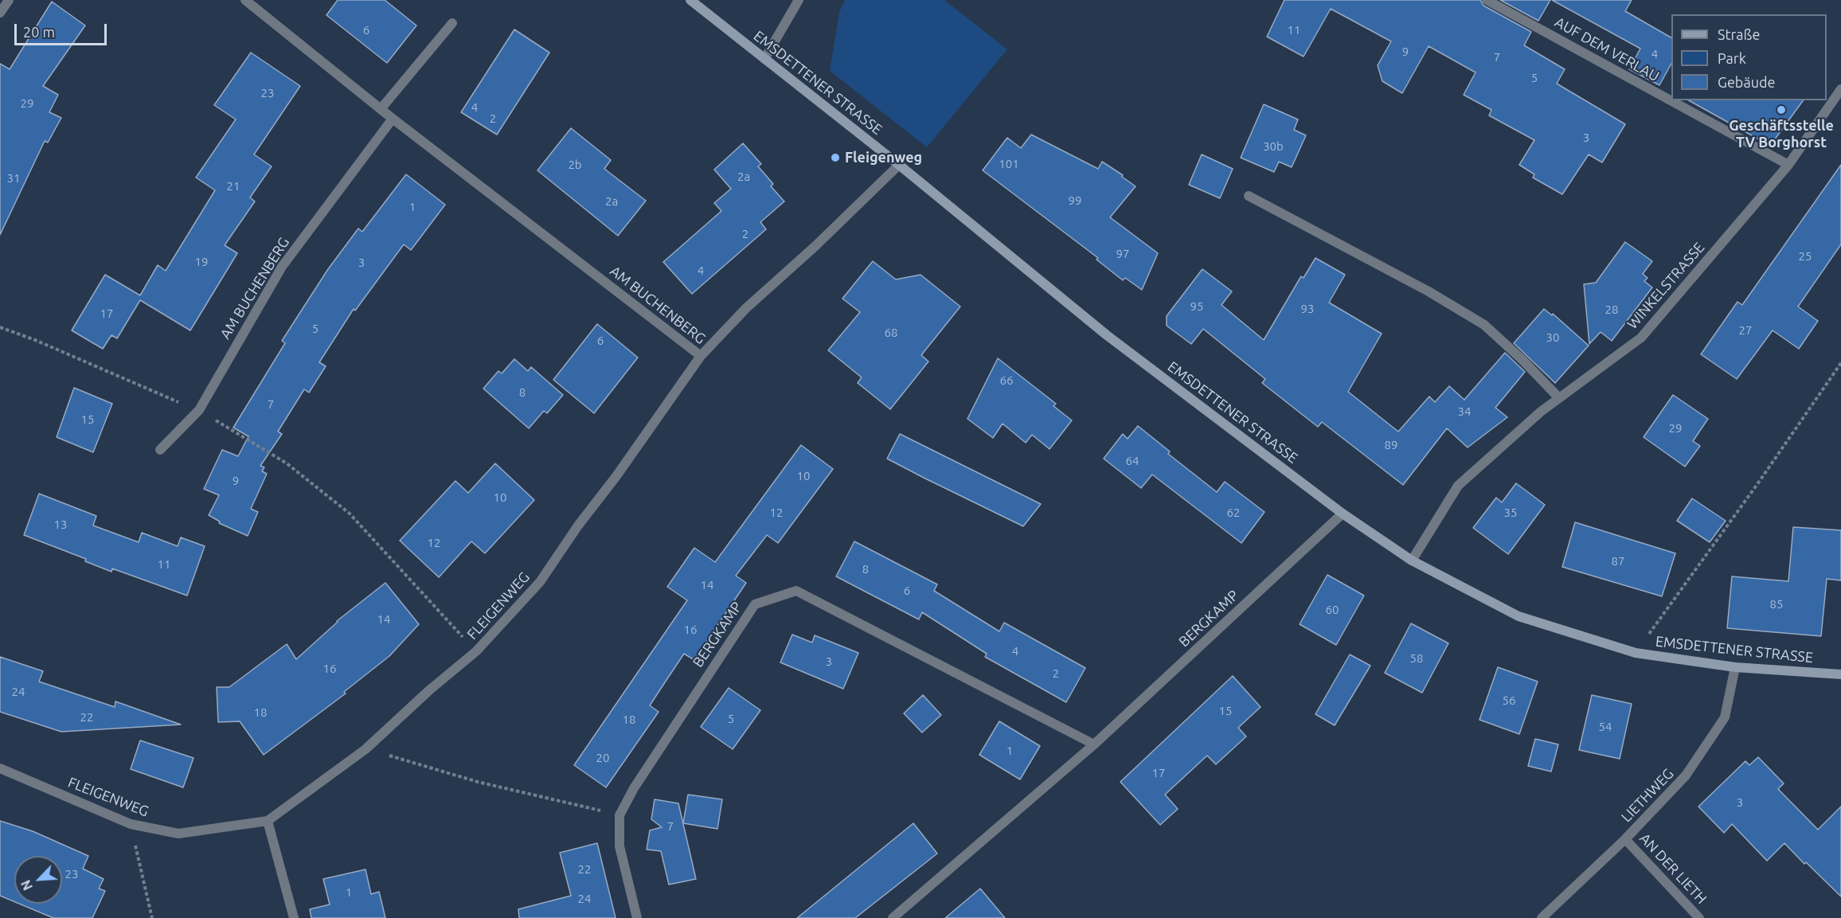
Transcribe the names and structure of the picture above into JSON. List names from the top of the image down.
{
  "streets": {
    "main road": ["EMSDETTENER STRASSE"],
    "street": [
      "AUF DEM VERLAU",
      "WINKELSTRASSE",
      "AM BUCHENBERG",
      "FLEIGENWEG",
      "BERGKAMP",
      "LIETHWEG",
      "AN DER LIETH"
    ]
  },
  "crossings": [
    ["AUF DEM VERLAU", "WINKELSTRASSE"],
    ["EMSDETTENER STRASSE", "WINKELSTRASSE"],
    ["EMSDETTENER STRASSE", "FLEIGENWEG"],
    ["EMSDETTENER STRASSE", "BERGKAMP"],
    ["EMSDETTENER STRASSE", "LIETHWEG"],
    ["AM BUCHENBERG", "FLEIGENWEG"],
    ["LIETHWEG", "AN DER LIETH"]
  ],
  "places": ["Geschäftsstelle TV Borghorst", "Fleigenweg"],
  "house_numbers": [
    "6",
    "11",
    "9",
    "4",
    "7",
    "5",
    "23",
    "29",
    "4",
    "2",
    "3",
    "30b",
    "101",
    "2b",
    "2a",
    "31",
    "21",
    "99",
    "2a",
    "1",
    "2",
    "97",
    "25",
    "19",
    "3",
    "4",
    "95",
    "93",
    "28",
    "17",
    "5",
    "27",
    "68",
    "30",
    "6",
    "66",
    "8",
    "7",
    "34",
    "15",
    "29",
    "89",
    "64",
    "10",
    "9",
    "10",
    "12",
    "62",
    "35",
    "13",
    "12",
    "87",
    "11",
    "8",
    "14",
    "6",
    "85",
    "60",
    "14",
    "16",
    "4",
    "58",
    "3",
    "16",
    "2",
    "24",
    "56",
    "15",
    "18",
    "22",
    "5",
    "18",
    "54",
    "1",
    "20",
    "17",
    "3",
    "7",
    "22",
    "23",
    "1",
    "24"
  ],
  "legend": ["Straße", "Park", "Gebäude"],
  "scale_bar": "20 m",
  "north": "bottom left"
}
